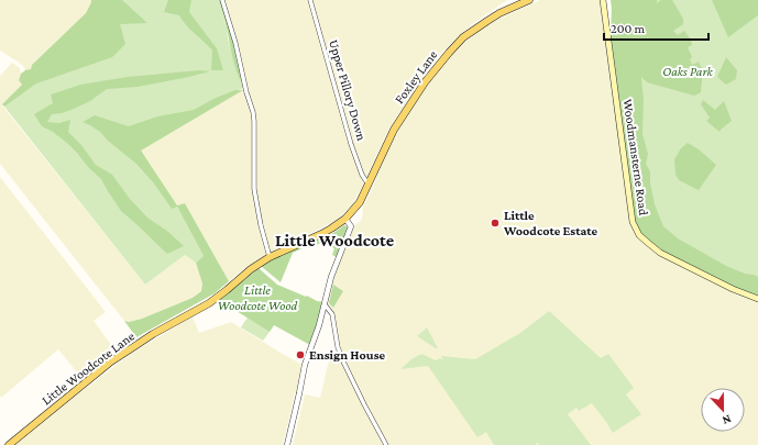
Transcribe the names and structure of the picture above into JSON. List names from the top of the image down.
{
  "streets": {
    "main road": ["Foxley Lane", "Woodmansterne Road", "Little Woodcote Lane"],
    "street": ["Upper Pillory Down"]
  },
  "crossings": [
    ["Foxley Lane", "Upper Pillory Down"],
    ["Foxley Lane", "Little Woodcote Lane"]
  ],
  "districts": ["Little Woodcote"],
  "parks": ["Oaks Park", "Little Woodcote Wood"],
  "places": ["Little Woodcote Estate", "Ensign House"],
  "scale_bar": "200 m",
  "north": "bottom"
}
